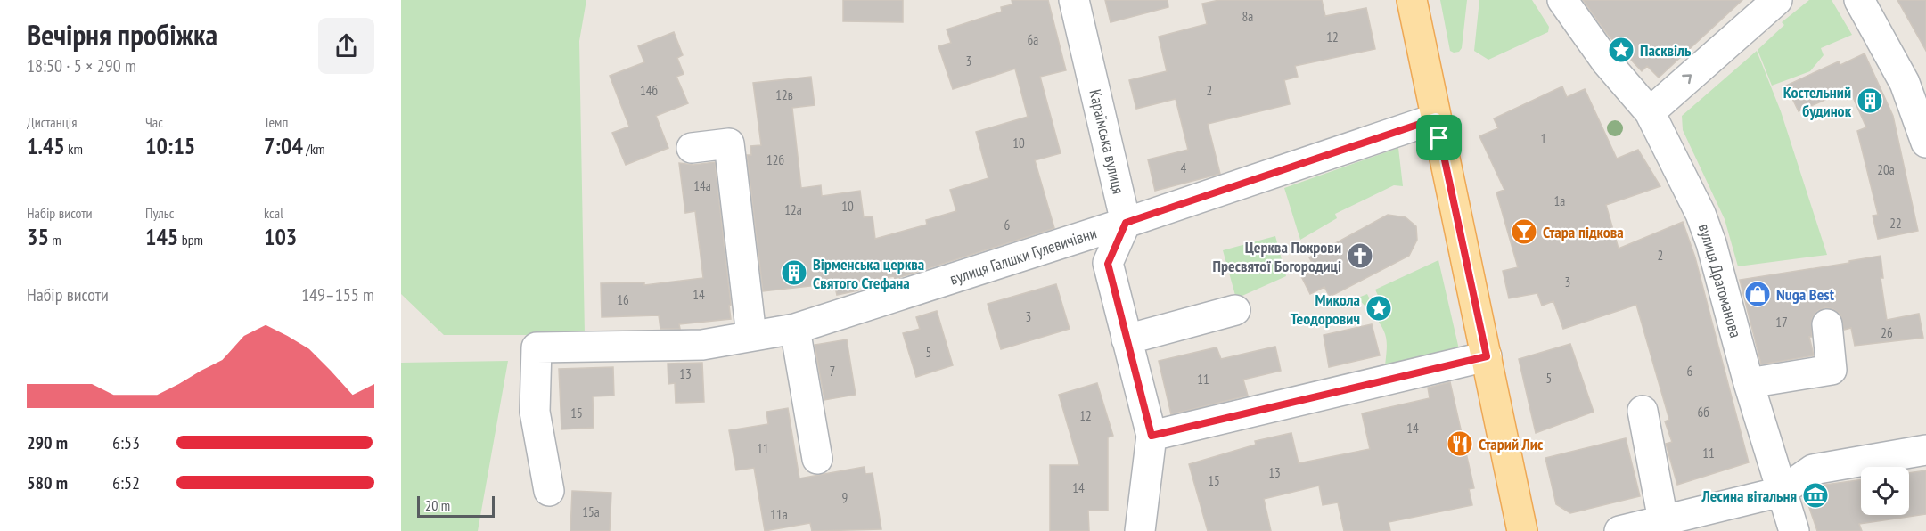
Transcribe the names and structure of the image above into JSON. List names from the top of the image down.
{
  "streets": {
    "street": ["Караїмська вулиця", "вулиця Галшки Гулевичівни", "вулиця Драгоманова"]
  },
  "crossings": [
    ["Караїмська вулиця", "вулиця Галшки Гулевичівни"]
  ],
  "places": {
    "place": ["Пасквіль", "Микола Теодорович"],
    "building": ["Костельний будинок", "Вірменська церква Святого Стефана"],
    "bar": ["Стара підкова"],
    "church": ["Церква Покрови Пресвятої Богородиці"],
    "shop": ["Nuga Best"],
    "restaurant": ["Старий Лис"],
    "museum": ["Лесина вітальня"]
  },
  "house_numbers": [
    "8а",
    "12",
    "6а",
    "3",
    "14б",
    "2",
    "12в",
    "1",
    "10",
    "12б",
    "4",
    "20а",
    "14а",
    "1а",
    "10",
    "12а",
    "22",
    "6",
    "2",
    "3",
    "14",
    "16",
    "3",
    "17",
    "26",
    "5",
    "7",
    "6",
    "13",
    "5",
    "11",
    "6б",
    "15",
    "12",
    "14",
    "11",
    "11",
    "13",
    "15",
    "14",
    "9",
    "15а",
    "11а"
  ],
  "scale_bar": "20 m",
  "page": {
    "heading": ["Вечірня пробіжка", "18:50 · 5 × 290 m"],
    "stats": [
      ["Дистанція", "1.45 km"],
      ["Час", "10:15"],
      ["Темп", "7:04 /km"],
      ["Набір висоти", "35 m"],
      ["Пульс", "145 bpm"],
      ["kcal", "103"]
    ],
    "chart": ["Набір висоти", "149–155 m"],
    "list": [
      {
        "name": "290 m",
        "note": "6:53"
      },
      {
        "name": "580 m",
        "note": "6:52"
      }
    ],
    "scale": "20 m"
  }
}
